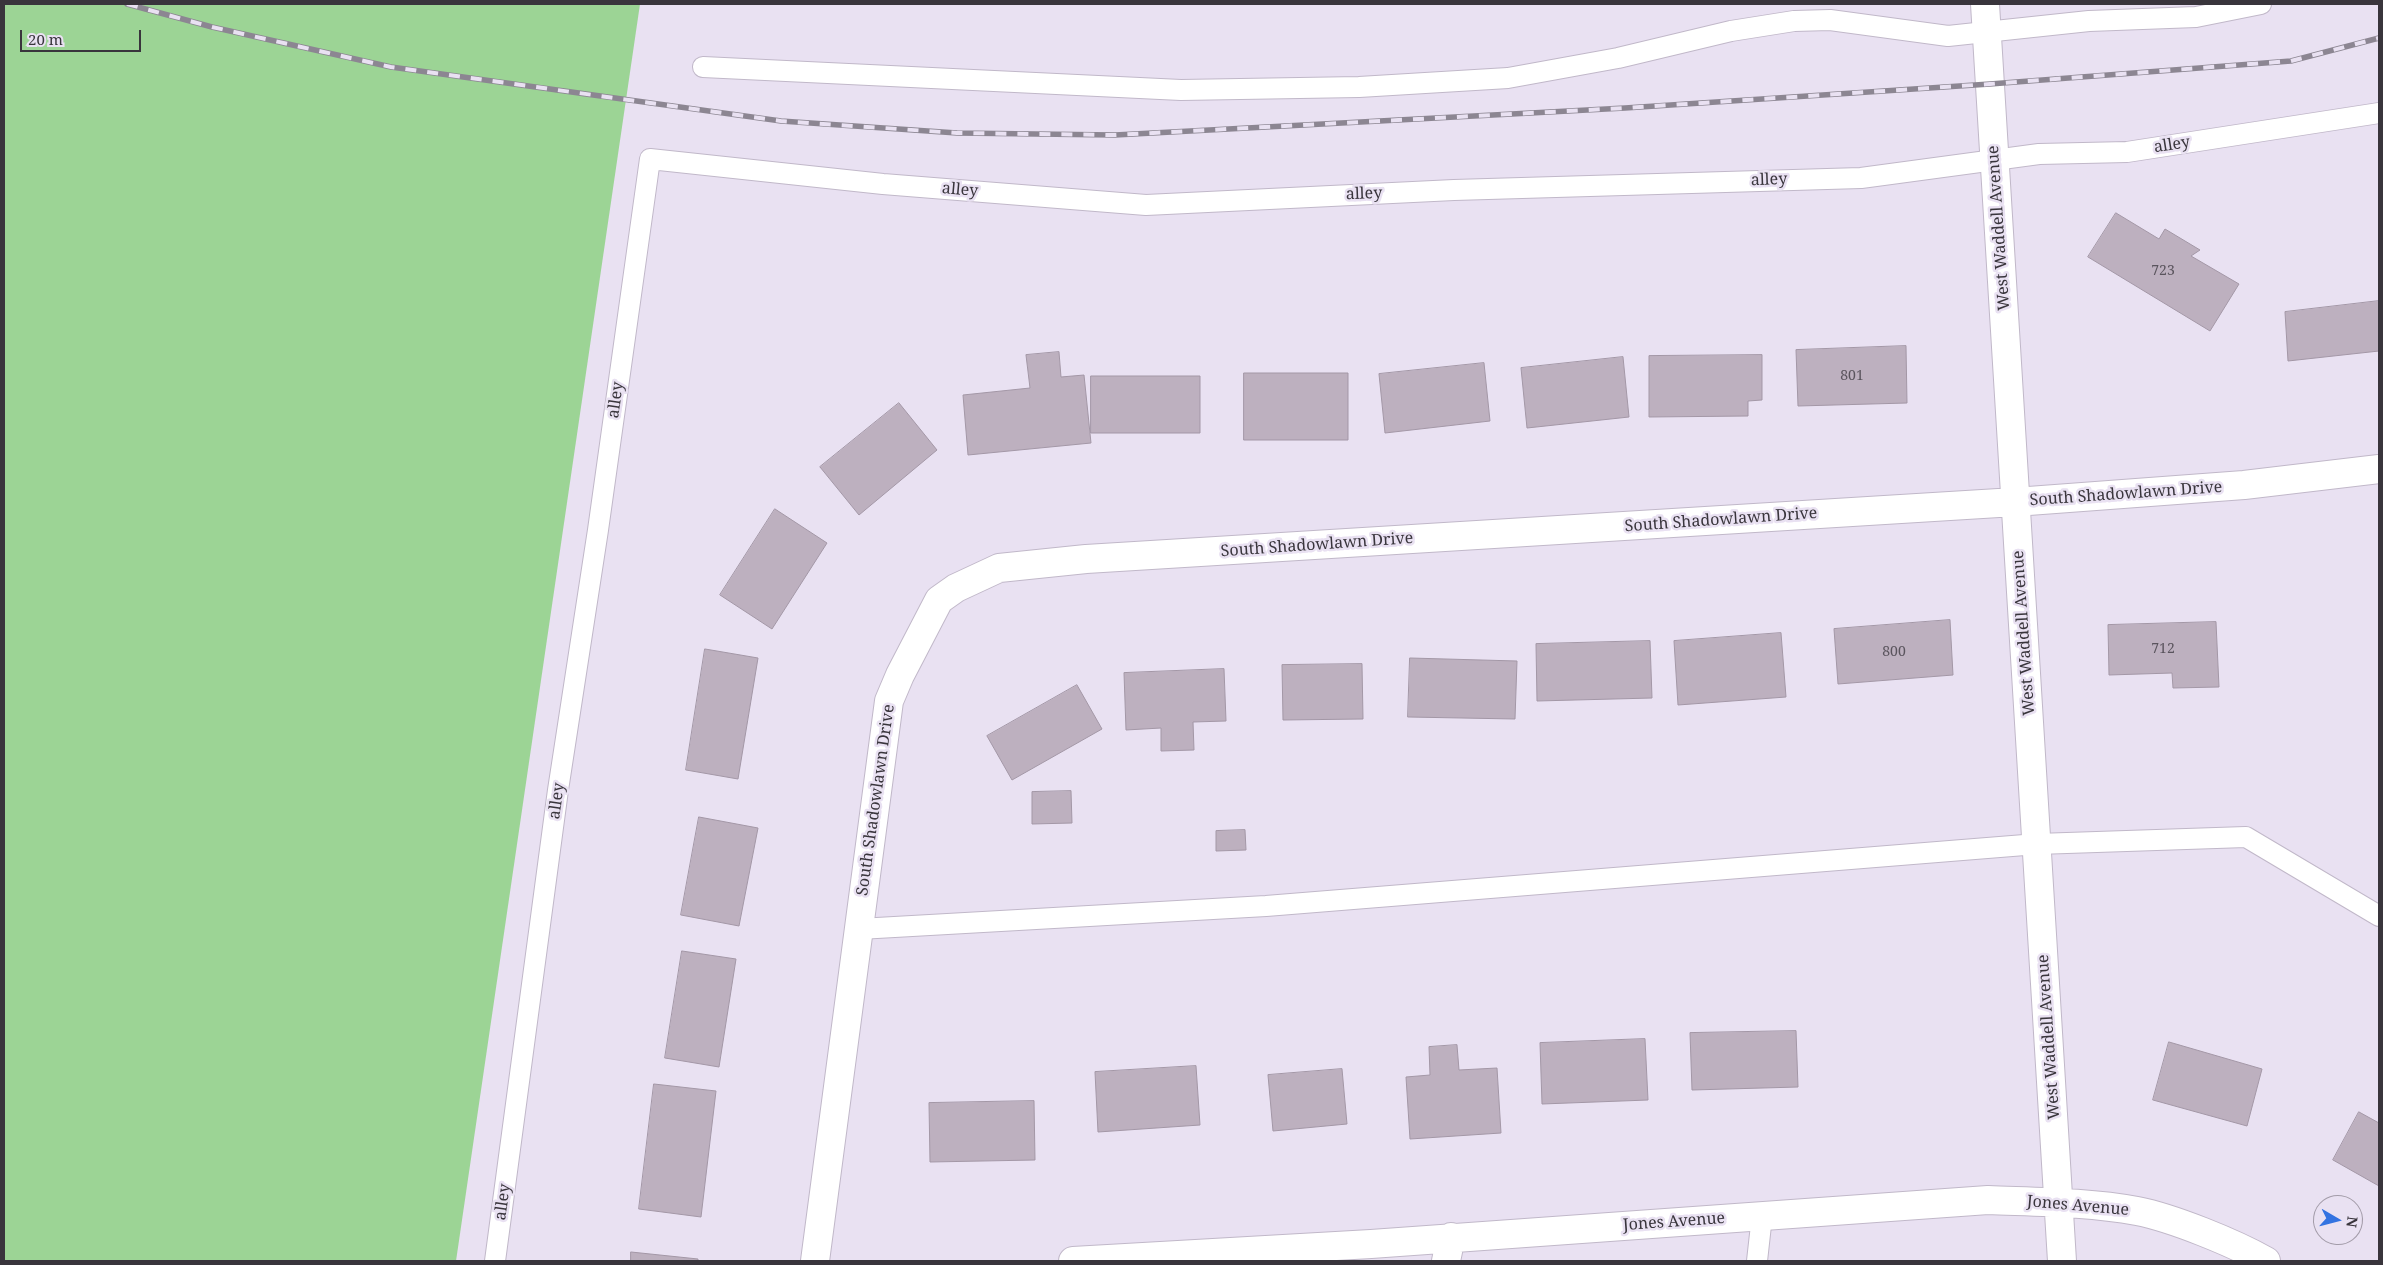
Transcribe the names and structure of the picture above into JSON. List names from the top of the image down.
{
  "streets": {
    "street": ["West Waddell Avenue", "South Shadowlawn Drive", "Jones Avenue"],
    "lane": ["alley"]
  },
  "crossings": [
    ["alley", "West Waddell Avenue"],
    ["West Waddell Avenue", "South Shadowlawn Drive"],
    ["West Waddell Avenue", "Jones Avenue"]
  ],
  "house_numbers": [
    "723",
    "801",
    "712",
    "800"
  ],
  "scale_bar": "20 m",
  "north": "right"
}
